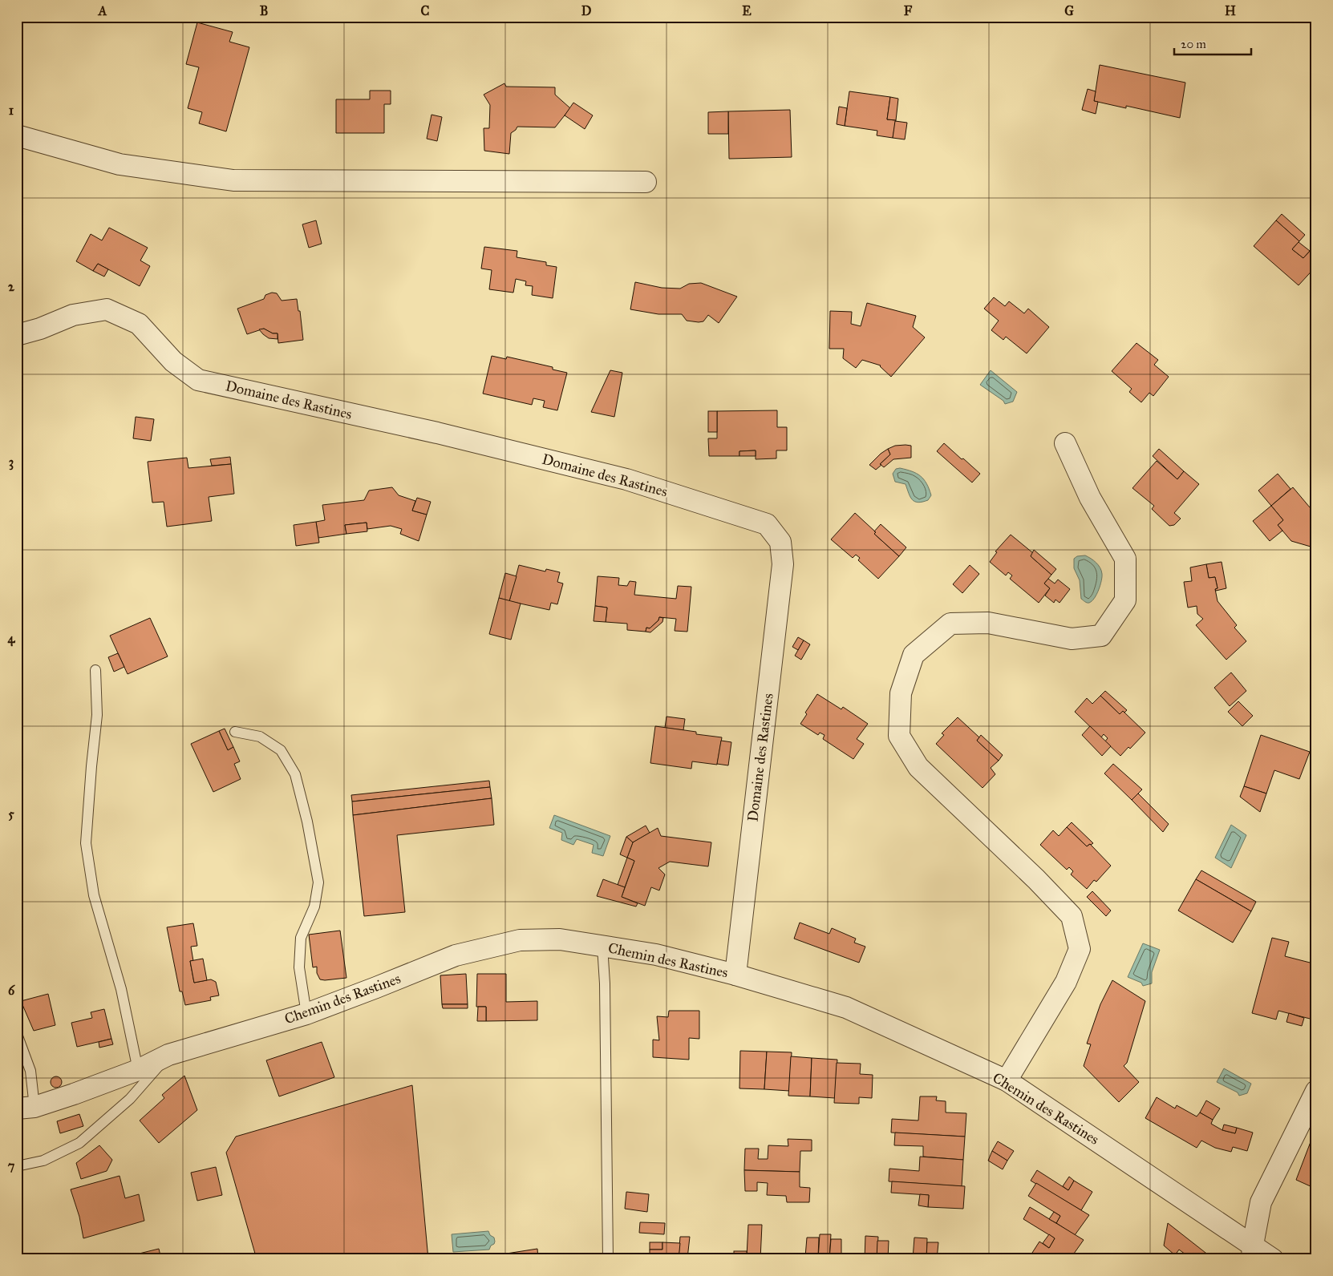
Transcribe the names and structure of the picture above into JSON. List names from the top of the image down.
{
  "streets": {
    "street": ["Domaine des Rastines", "Chemin des Rastines"]
  },
  "crossings": [
    ["Domaine des Rastines", "Chemin des Rastines"]
  ],
  "scale_bar": "20 m",
  "grid": {
    "columns": [
      "A",
      "B",
      "C",
      "D",
      "E",
      "F",
      "G",
      "H"
    ],
    "rows": [
      "1",
      "2",
      "3",
      "4",
      "5",
      "6",
      "7"
    ]
  }
}
